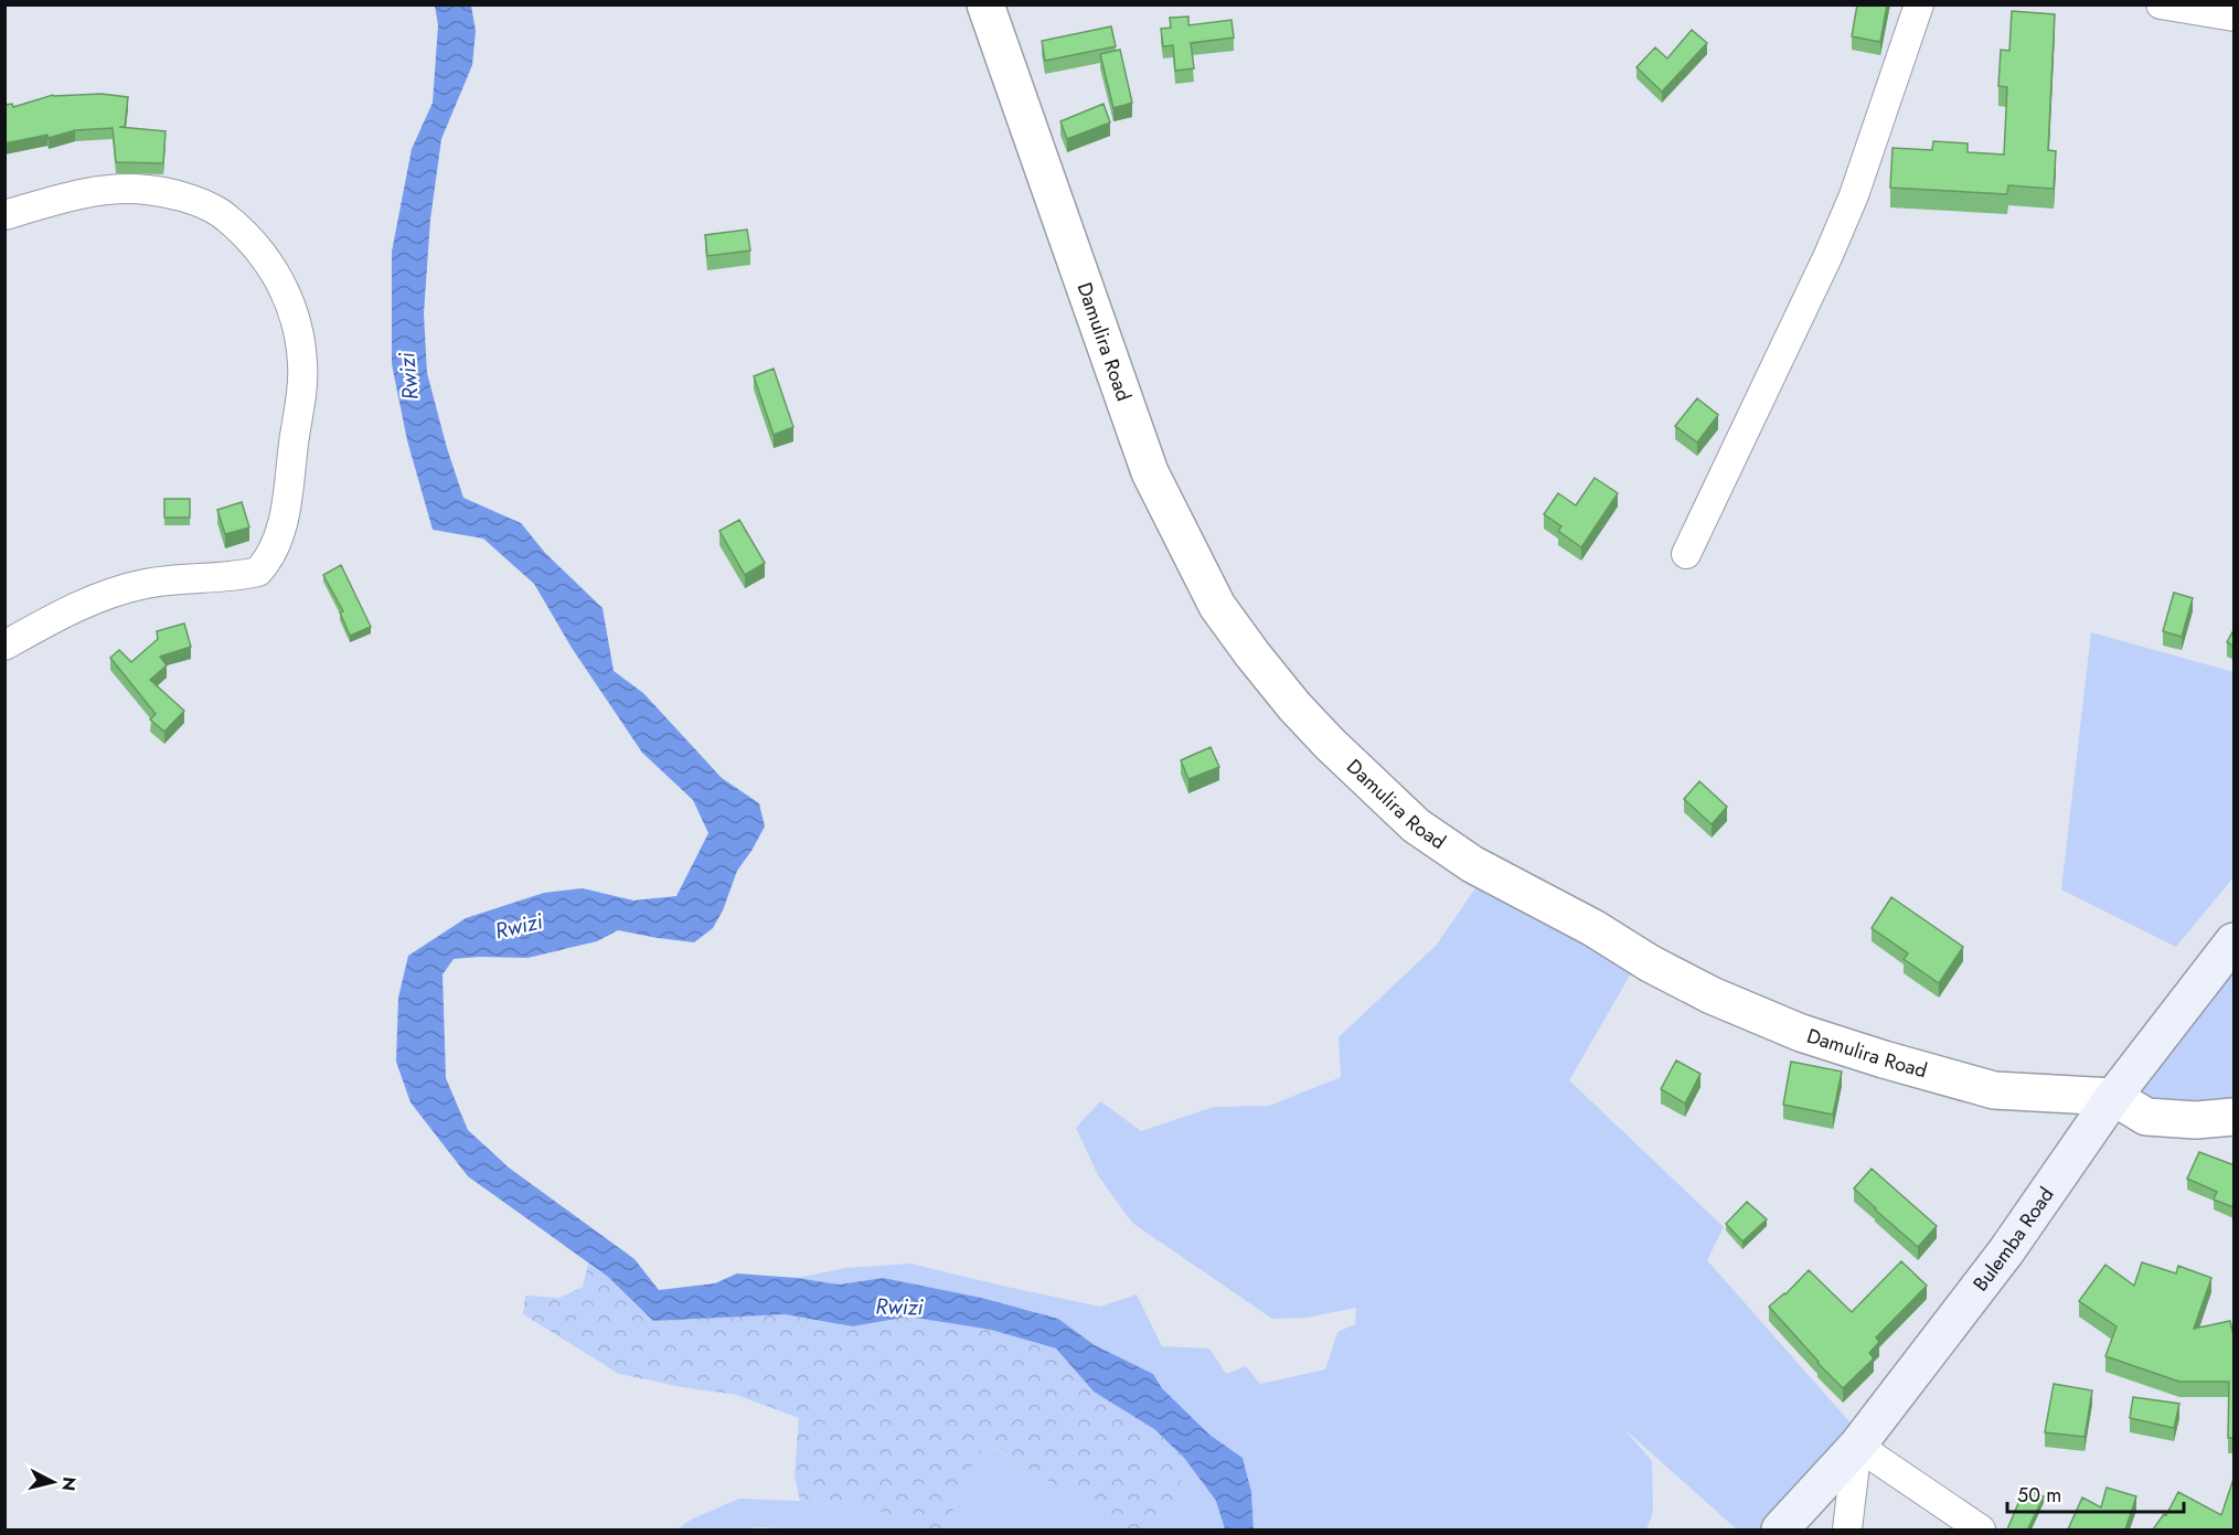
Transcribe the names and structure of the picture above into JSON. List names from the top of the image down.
{
  "streets": {
    "main road": ["Bulemba Road"],
    "street": ["Damulira Road"]
  },
  "crossings": [
    ["Damulira Road", "Bulemba Road"]
  ],
  "water": ["Rwizi"],
  "scale_bar": "50 m",
  "north": "right"
}
